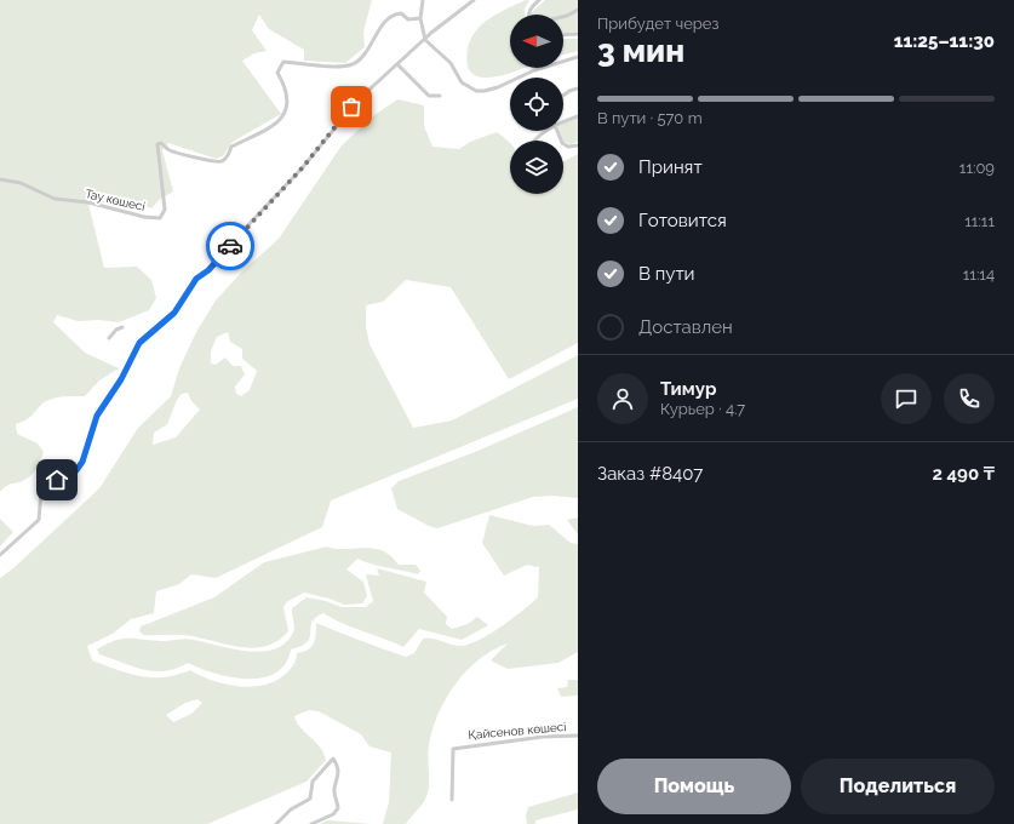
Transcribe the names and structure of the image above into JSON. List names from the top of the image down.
{
  "streets": {
    "street": ["Тау көшесі", "Қайсенов көшесі"]
  },
  "north": "left",
  "page": {
    "heading": ["3 мин", "Прибудет через", "11:25–11:30"],
    "panel": [
      "Тимур",
      "Курьер · 4.7",
      "Заказ #8407",
      "2 490 ₸"
    ],
    "bar": "В пути · 570 m",
    "list": [
      ["Принят", "11:09"],
      ["Готовится", "11:11"],
      ["В пути", "11:14"],
      "Доставлен"
    ],
    "buttons": ["Помощь", "Поделиться"]
  }
}
